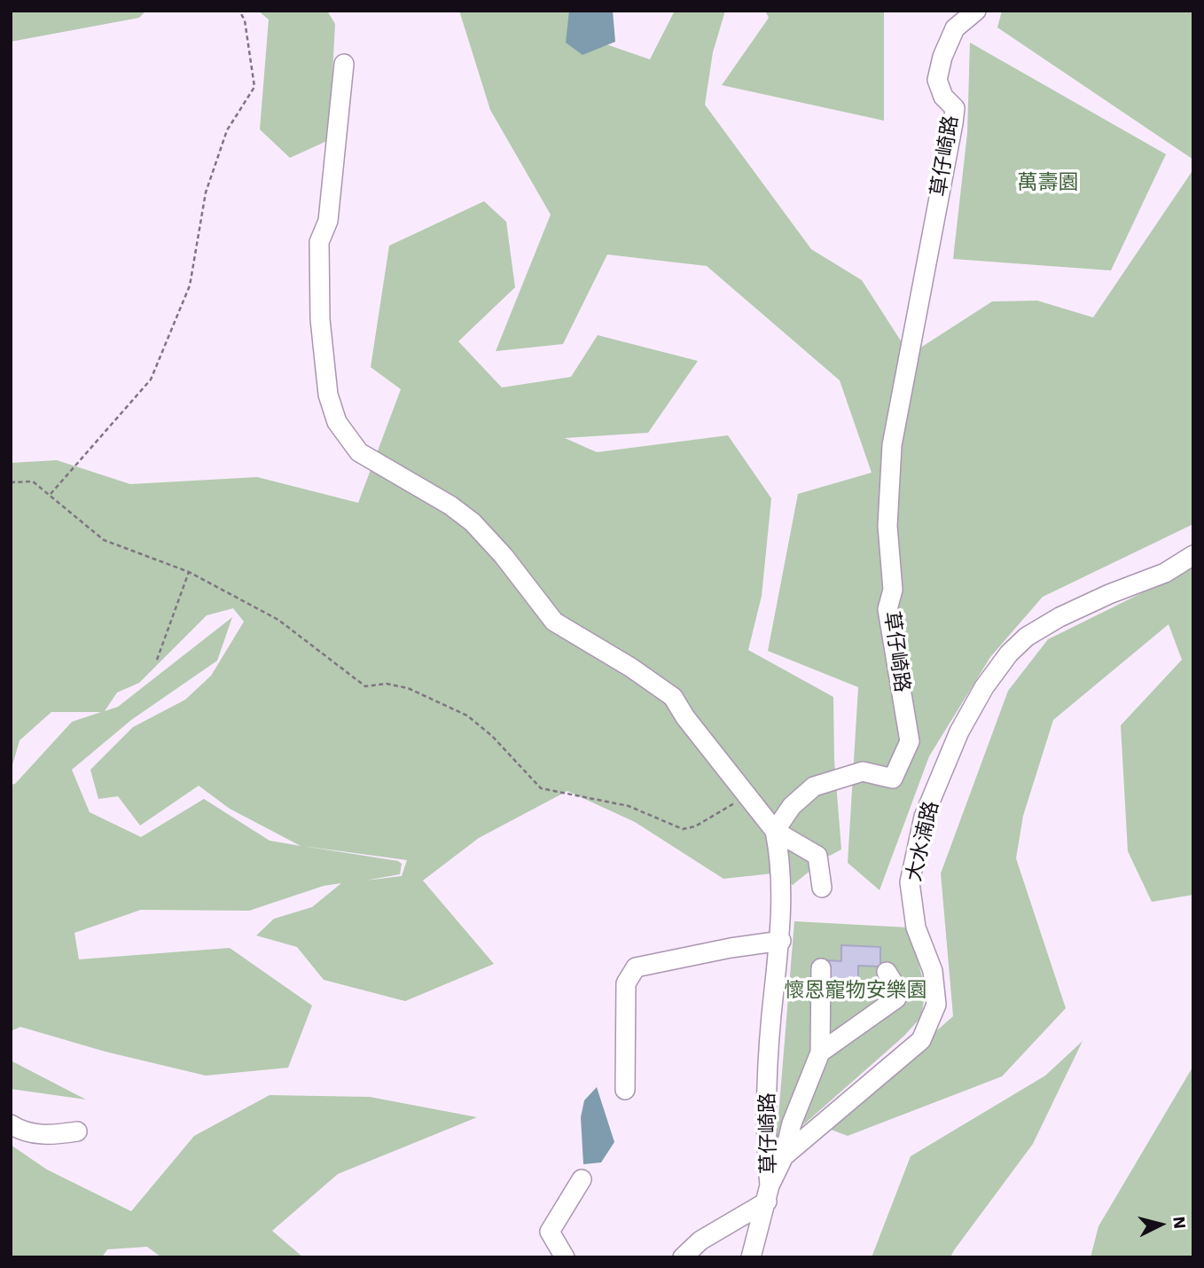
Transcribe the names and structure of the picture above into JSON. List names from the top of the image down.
{
  "streets": {
    "street": ["草仔崎路", "大水湳路"]
  },
  "crossings": [
    ["草仔崎路", "大水湳路"]
  ],
  "parks": ["萬壽園", "懷恩寵物安樂園"],
  "north": "right"
}
